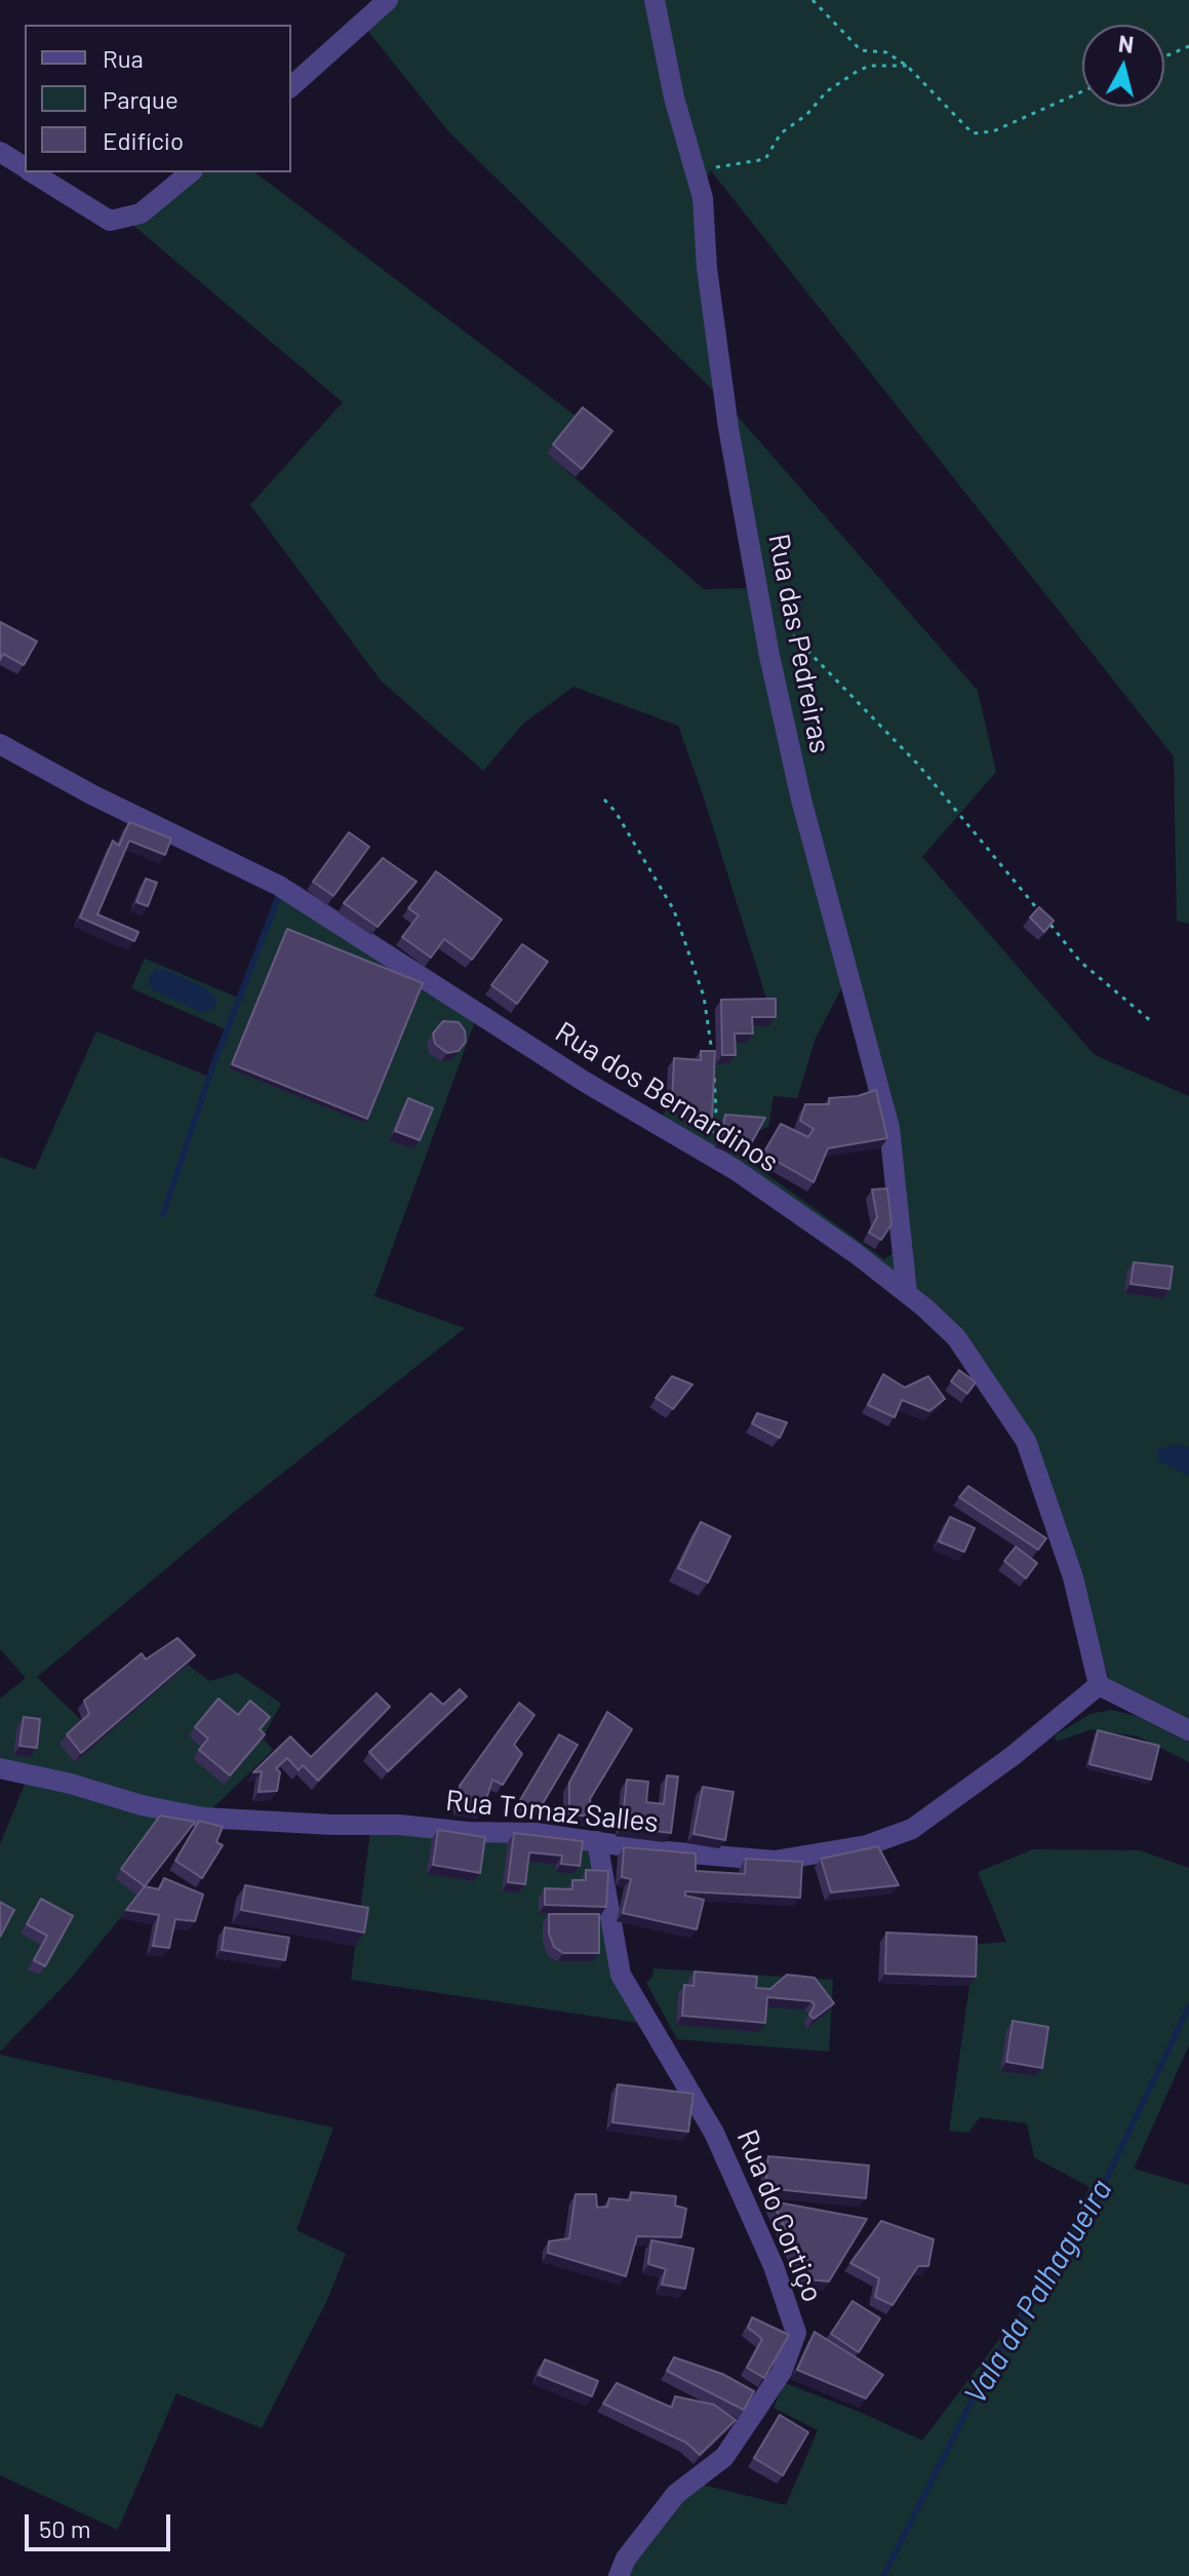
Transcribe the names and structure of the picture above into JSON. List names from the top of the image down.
{
  "streets": {
    "street": [
      "Rua das Pedreiras",
      "Rua dos Bernardinos",
      "Rua Tomaz Salles",
      "Rua do Cortiço"
    ]
  },
  "crossings": [
    ["Rua das Pedreiras", "Rua dos Bernardinos"],
    ["Rua dos Bernardinos", "Rua Tomaz Salles"],
    ["Rua Tomaz Salles", "Rua do Cortiço"]
  ],
  "water": ["Vala da Palhagueira"],
  "legend": ["Rua", "Parque", "Edifício"],
  "scale_bar": "50 m",
  "north": "top"
}
